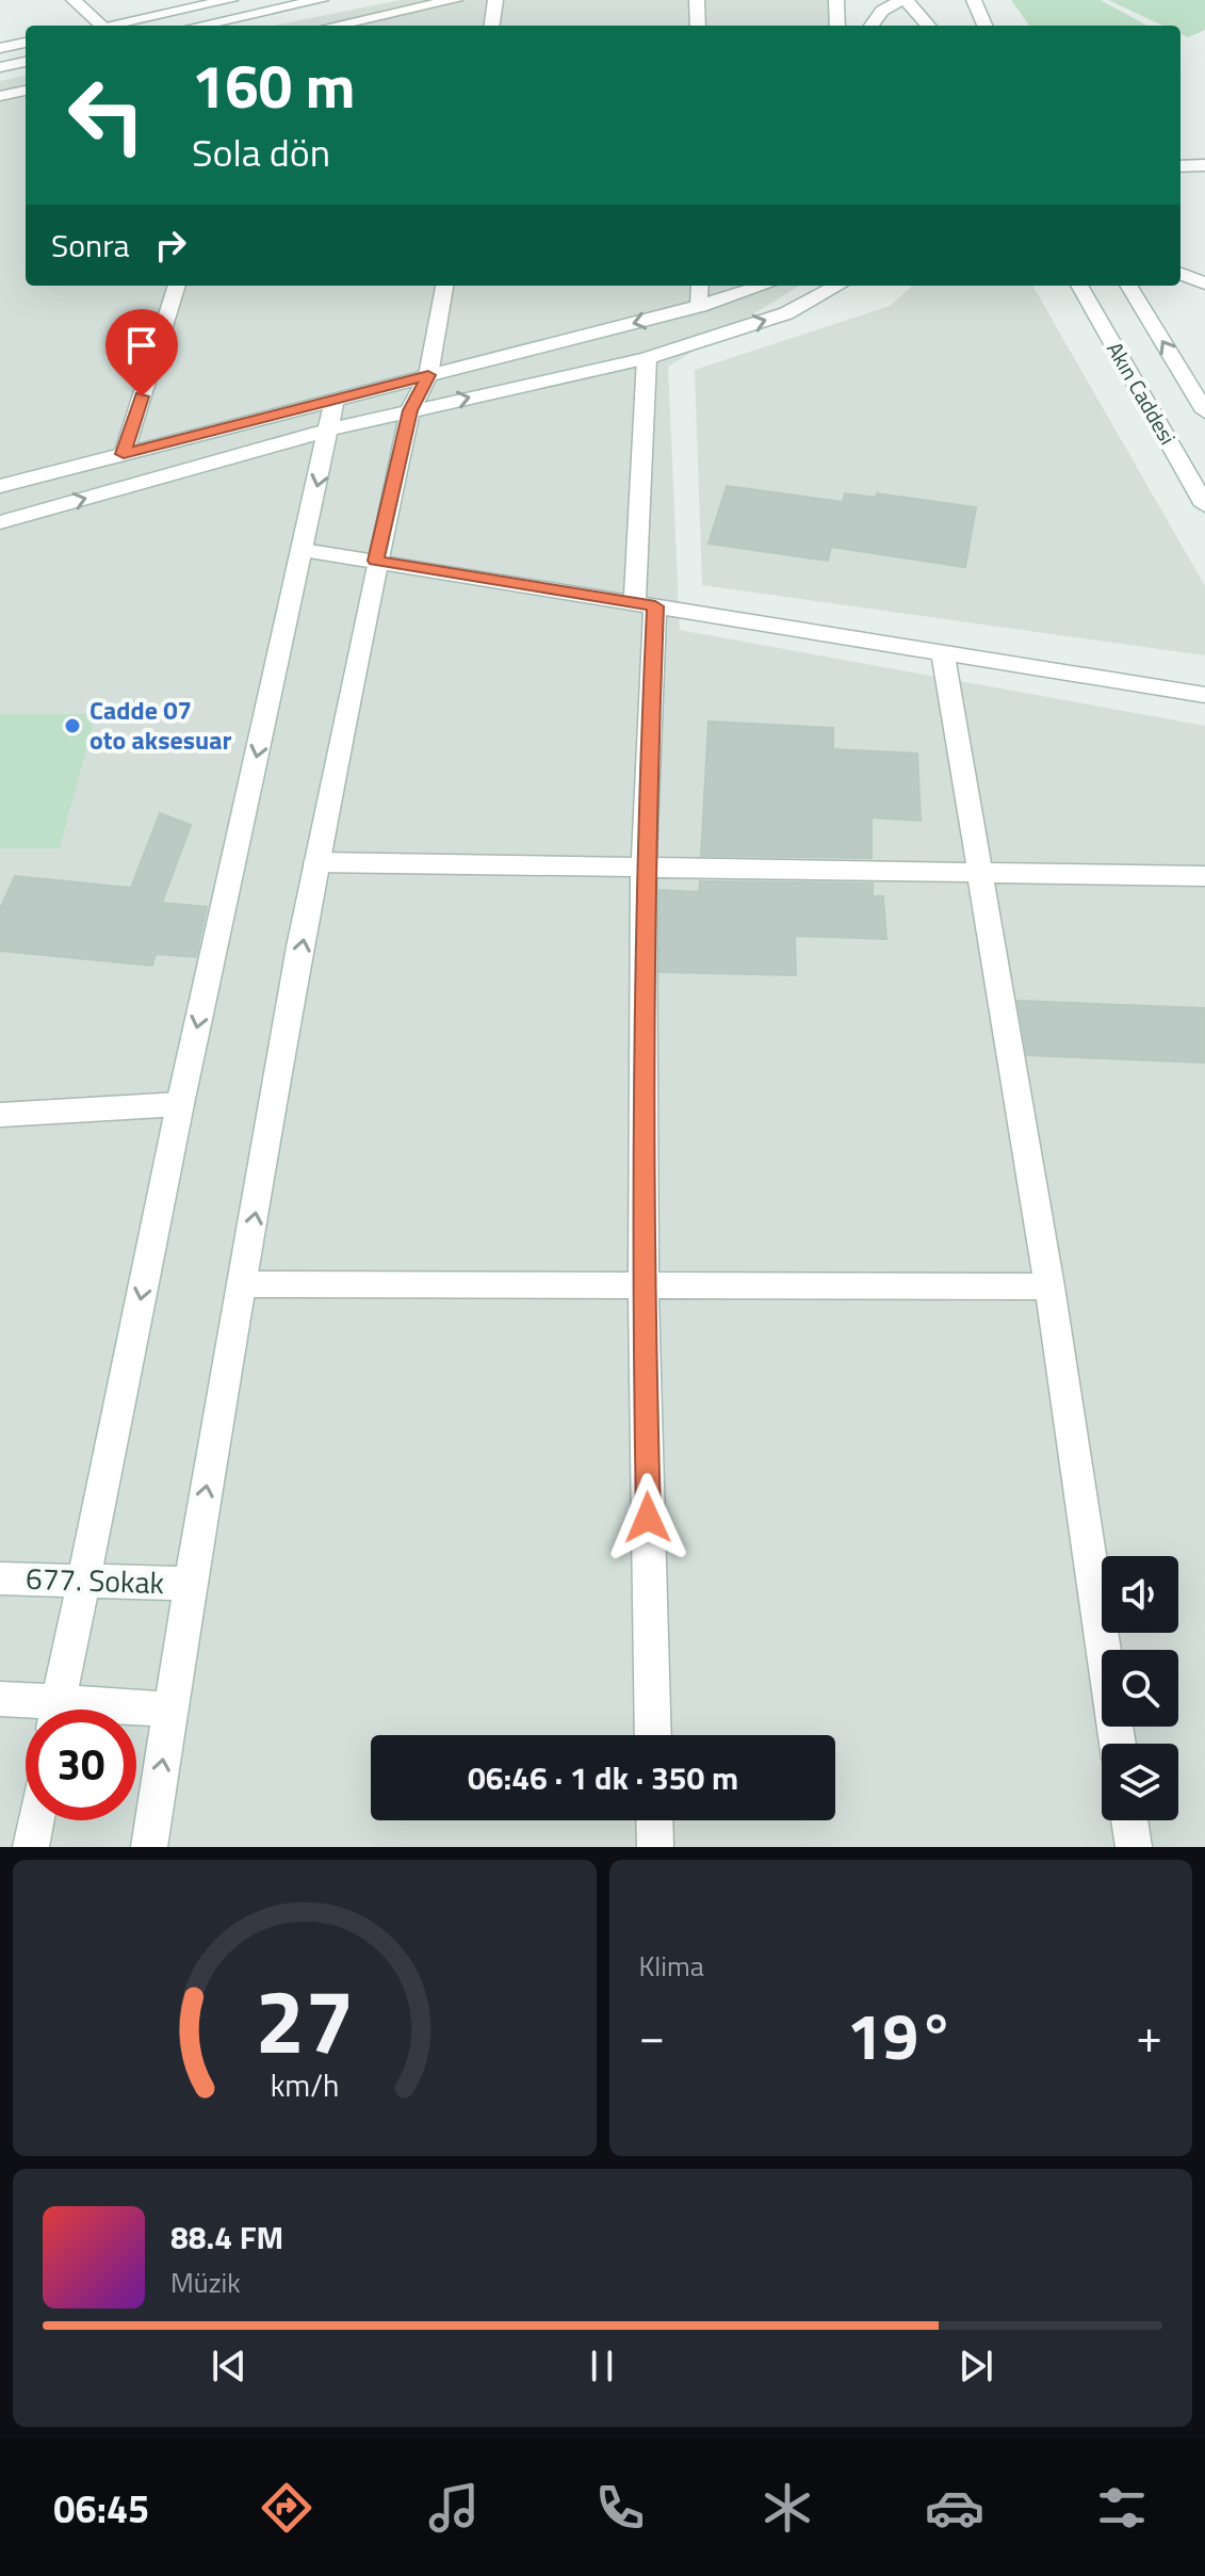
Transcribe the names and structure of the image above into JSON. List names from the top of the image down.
{
  "streets": {
    "street": ["Akın Caddesi", "677. Sokak"]
  },
  "places": ["Cadde 07 oto aksesuar"],
  "page": {
    "turn": ["160 m", "Sola dön"],
    "then": "Sonra",
    "limit": "30",
    "trip": "06:46 · 1 dk · 350 m",
    "tile": "Klima",
    "heat": ["−", "19°", "+"],
    "song": ["88.4 FM", "Müzik"],
    "tabs": "06:45",
    "gauge": ["27", "km/h"]
  }
}
